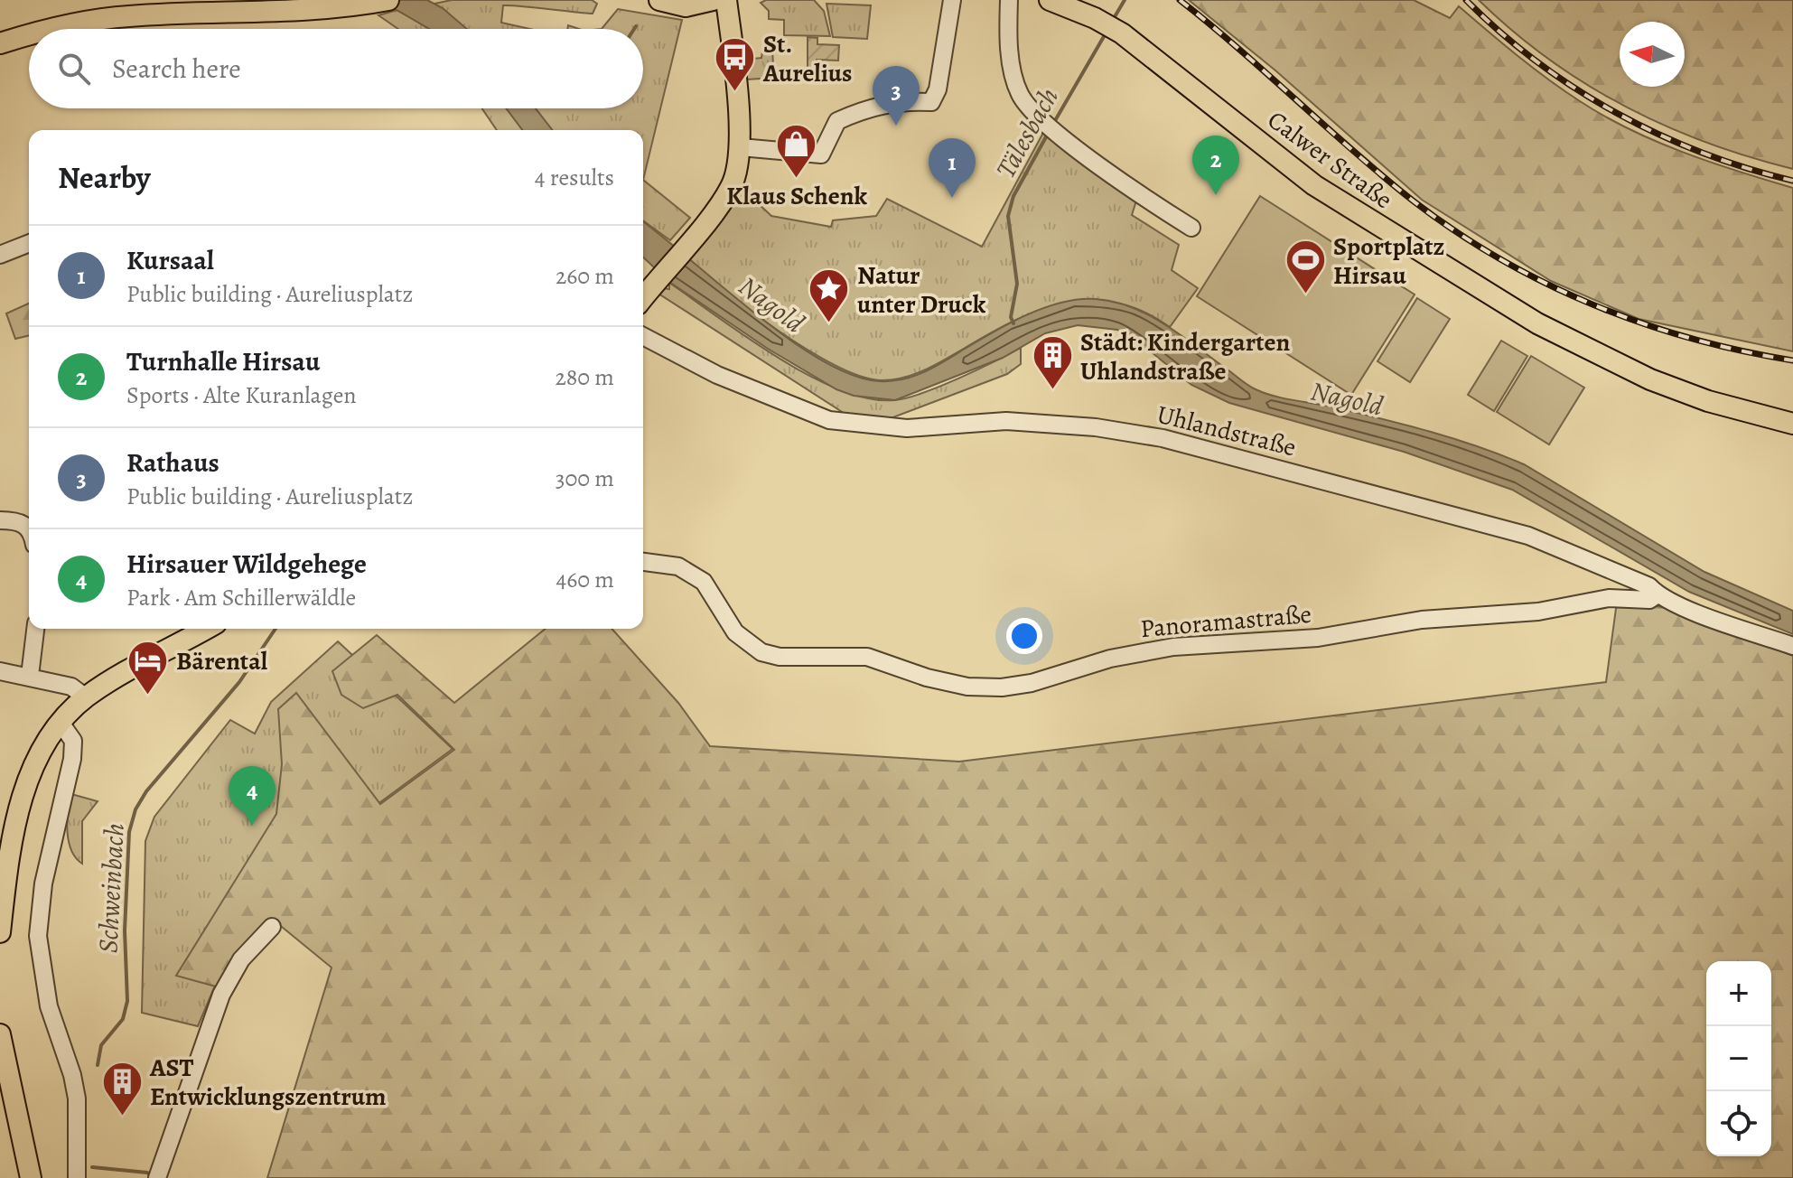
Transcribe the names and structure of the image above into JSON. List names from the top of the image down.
{
  "streets": {
    "main road": ["Calwer Straße"],
    "street": ["Uhlandstraße", "Panoramastraße"]
  },
  "crossings": [
    ["Uhlandstraße", "Panoramastraße"]
  ],
  "water": ["Tälesbach", "Nagold", "Schweinbach"],
  "places": {
    "bus stop": ["St. Aurelius"],
    "shop": ["Klaus Schenk"],
    "sports": ["Sportplatz Hirsau"],
    "place": ["Natur unter Druck"],
    "building": ["Städt: Kindergarten Uhlandstraße", "AST Entwicklungszentrum"],
    "hotel": ["Bärental"]
  },
  "north": "left",
  "page": {
    "search": "Search here",
    "pins": [
      "3",
      "2",
      "1",
      "4"
    ],
    "heading": ["Nearby", "4 results"],
    "list": [
      {
        "mark": "1",
        "name": "Kursaal",
        "note": "Public building · Aureliusplatz",
        "value": "260 m"
      },
      {
        "mark": "2",
        "name": "Turnhalle Hirsau",
        "note": "Sports · Alte Kuranlagen",
        "value": "280 m"
      },
      {
        "mark": "3",
        "name": "Rathaus",
        "note": "Public building · Aureliusplatz",
        "value": "300 m"
      },
      {
        "mark": "4",
        "name": "Hirsauer Wildgehege",
        "note": "Park · Am Schillerwäldle",
        "value": "460 m"
      }
    ],
    "map_buttons": ["+", "−"]
  }
}
